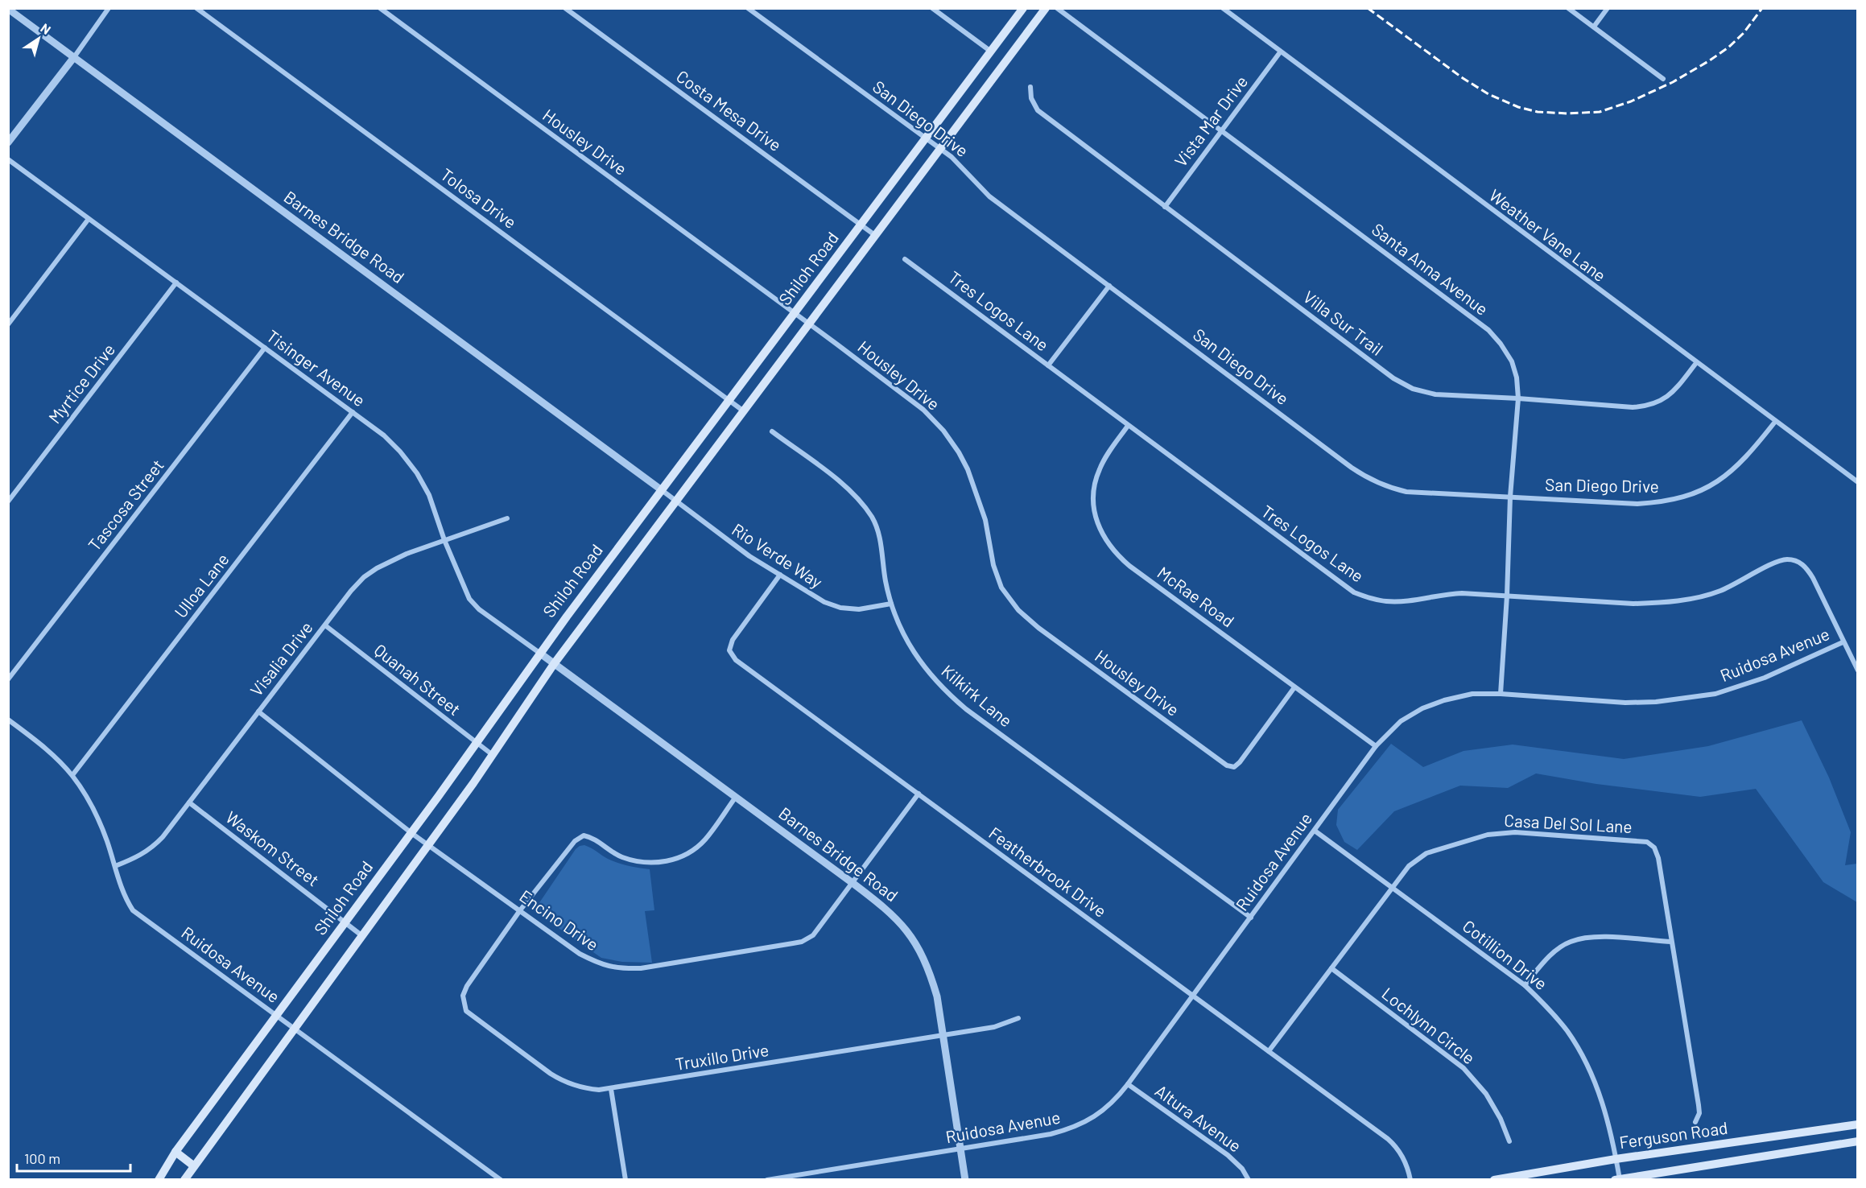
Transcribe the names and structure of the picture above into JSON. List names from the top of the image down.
{
  "streets": {
    "main road": ["Shiloh Road", "Ferguson Road"],
    "street": [
      "Costa Mesa Drive",
      "San Diego Drive",
      "Vista Mar Drive",
      "Housley Drive",
      "Tolosa Drive",
      "Weather Vane Lane",
      "Barnes Bridge Road",
      "Santa Anna Avenue",
      "Tres Logos Lane",
      "Villa Sur Trail",
      "Tisinger Avenue",
      "Myrtice Drive",
      "Tascosa Street",
      "Rio Verde Way",
      "Ulloa Lane",
      "McRae Road",
      "Ruidosa Avenue",
      "Visalia Drive",
      "Quanah Street",
      "Kilkirk Lane",
      "Casa Del Sol Lane",
      "Waskom Street",
      "Featherbrook Drive",
      "Encino Drive",
      "Cotillion Drive",
      "Lochlynn Circle",
      "Truxillo Drive",
      "Altura Avenue"
    ]
  },
  "crossings": [
    ["Costa Mesa Drive", "Shiloh Road"],
    ["San Diego Drive", "Weather Vane Lane"],
    ["San Diego Drive", "Shiloh Road"],
    ["San Diego Drive", "Santa Anna Avenue"],
    ["Vista Mar Drive", "Weather Vane Lane"],
    ["Vista Mar Drive", "Santa Anna Avenue"],
    ["Vista Mar Drive", "Villa Sur Trail"],
    ["Housley Drive", "Shiloh Road"],
    ["Housley Drive", "McRae Road"],
    ["Tolosa Drive", "Shiloh Road"],
    ["Weather Vane Lane", "Villa Sur Trail"],
    ["Barnes Bridge Road", "Shiloh Road"],
    ["Barnes Bridge Road", "Tisinger Avenue"],
    ["Barnes Bridge Road", "Rio Verde Way"],
    ["Barnes Bridge Road", "Ruidosa Avenue"],
    ["Barnes Bridge Road", "Encino Drive"],
    ["Barnes Bridge Road", "Truxillo Drive"],
    ["Shiloh Road", "Tisinger Avenue"],
    ["Shiloh Road", "Rio Verde Way"],
    ["Shiloh Road", "Ruidosa Avenue"],
    ["Shiloh Road", "Quanah Street"],
    ["Shiloh Road", "Waskom Street"],
    ["Shiloh Road", "Encino Drive"],
    ["Santa Anna Avenue", "Tres Logos Lane"],
    ["Santa Anna Avenue", "Villa Sur Trail"],
    ["Santa Anna Avenue", "Ruidosa Avenue"],
    ["Tres Logos Lane", "McRae Road"],
    ["Tres Logos Lane", "Ruidosa Avenue"],
    ["Tisinger Avenue", "Myrtice Drive"],
    ["Tisinger Avenue", "Tascosa Street"],
    ["Tisinger Avenue", "Ulloa Lane"],
    ["Tisinger Avenue", "Visalia Drive"],
    ["Rio Verde Way", "Kilkirk Lane"],
    ["Rio Verde Way", "Featherbrook Drive"],
    ["Ulloa Lane", "Ruidosa Avenue"],
    ["McRae Road", "Ruidosa Avenue"],
    ["Ruidosa Avenue", "Visalia Drive"],
    ["Ruidosa Avenue", "Kilkirk Lane"],
    ["Ruidosa Avenue", "Featherbrook Drive"],
    ["Ruidosa Avenue", "Cotillion Drive"],
    ["Ruidosa Avenue", "Altura Avenue"],
    ["Visalia Drive", "Quanah Street"],
    ["Visalia Drive", "Waskom Street"],
    ["Visalia Drive", "Encino Drive"],
    ["Casa Del Sol Lane", "Featherbrook Drive"],
    ["Casa Del Sol Lane", "Cotillion Drive"],
    ["Casa Del Sol Lane", "Lochlynn Circle"],
    ["Featherbrook Drive", "Encino Drive"],
    ["Encino Drive", "Truxillo Drive"],
    ["Cotillion Drive", "Ferguson Road"]
  ],
  "scale_bar": "100 m",
  "north": "top right"
}
